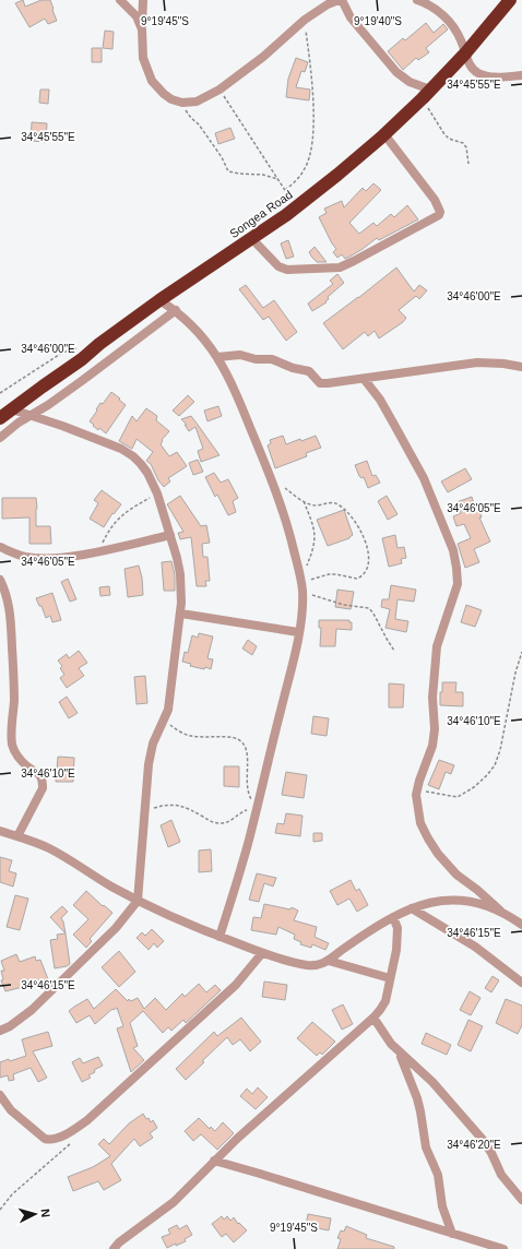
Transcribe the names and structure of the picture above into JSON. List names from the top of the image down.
{
  "streets": {
    "highway": ["Songea Road"]
  },
  "north": "right",
  "coordinates": [
    "9°19'45\"S",
    "9°19'40\"S",
    "34°45'55\"E",
    "34°46'00\"E",
    "34°46'05\"E",
    "34°46'10\"E",
    "34°46'15\"E",
    "34°46'20\"E"
  ]
}
